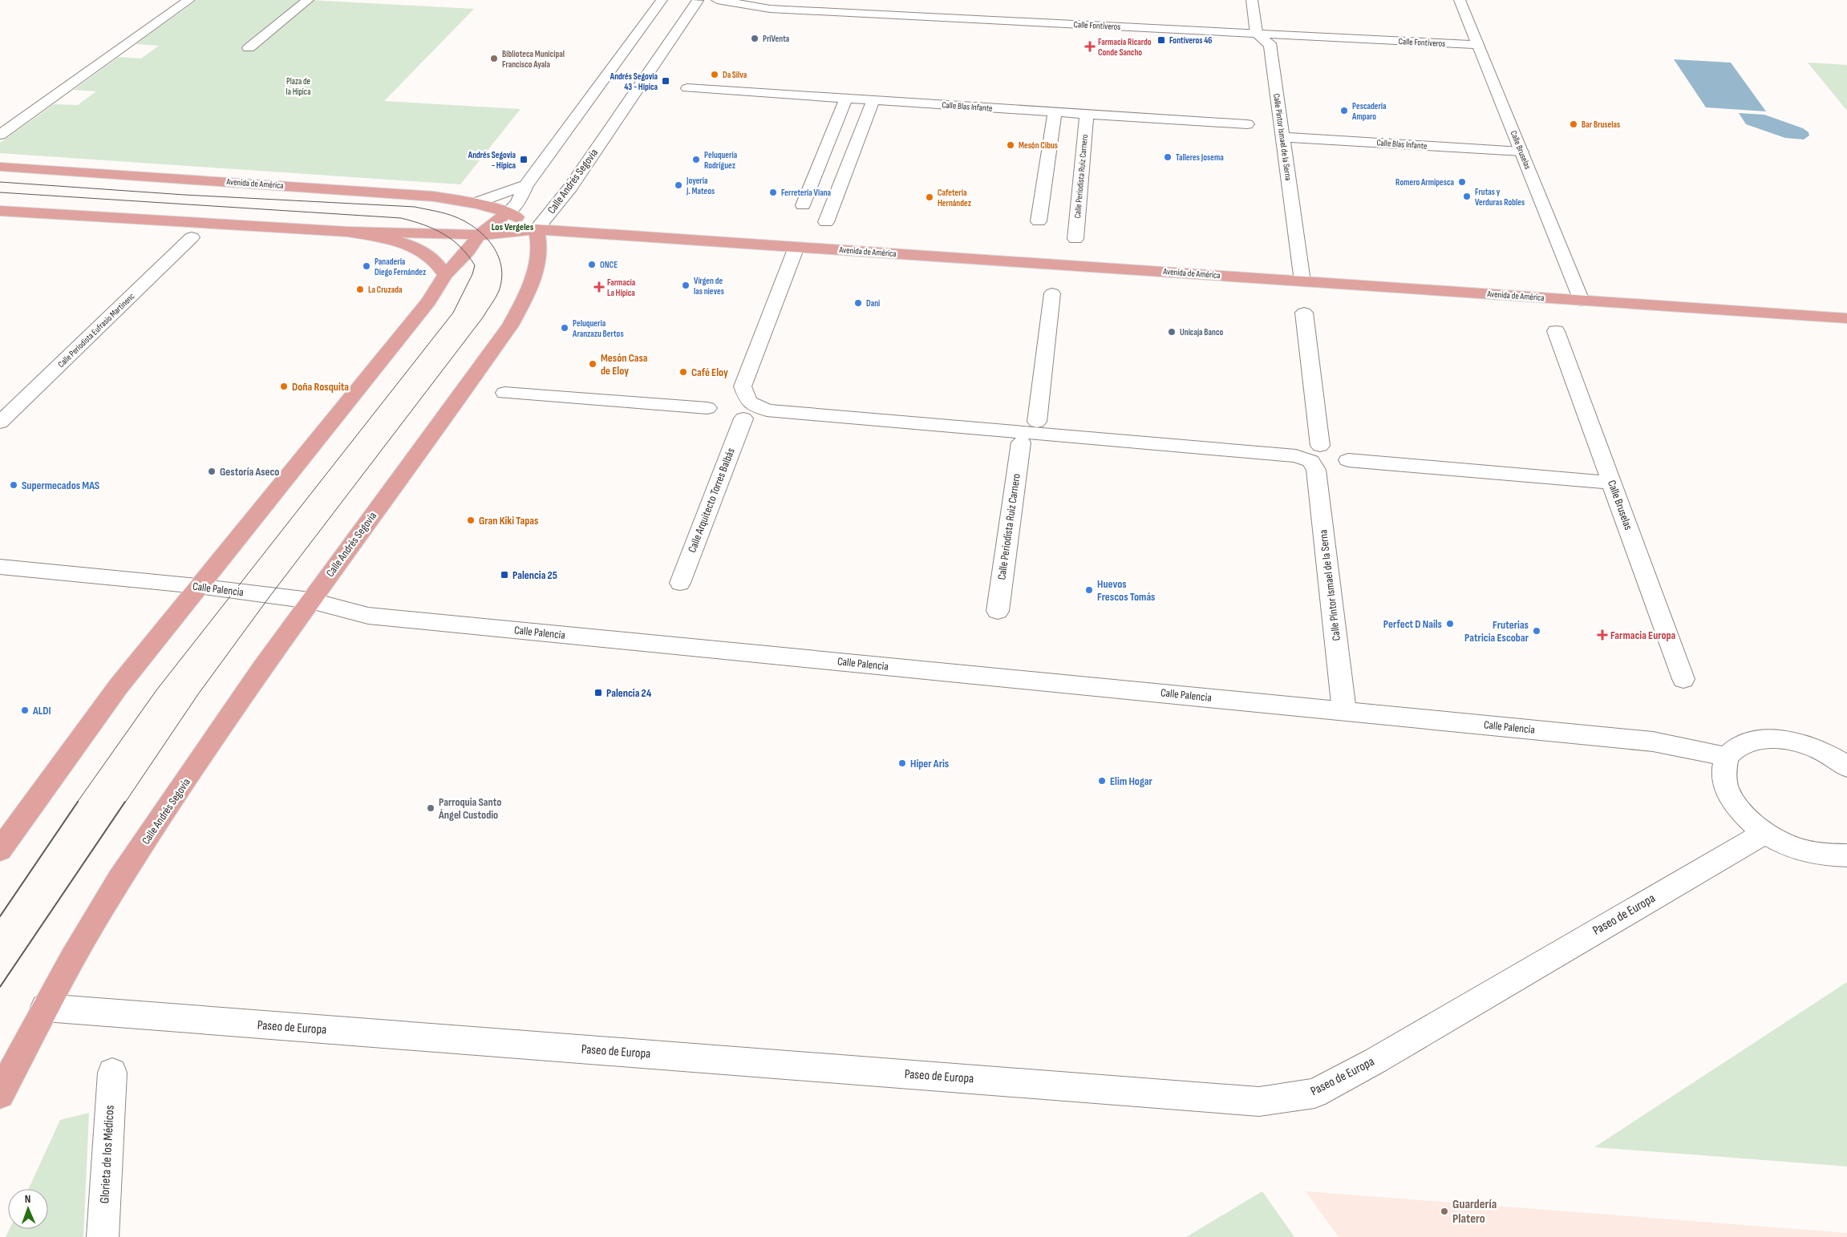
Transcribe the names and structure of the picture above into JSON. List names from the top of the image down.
{
  "streets": {
    "main road": ["Calle Andrés Segovia", "Avenida de América"],
    "street": [
      "Calle Fontiveros",
      "Calle Blas Infante",
      "Calle Pintor Ismael de la Serna",
      "Calle Bruselas",
      "Calle Periodista Ruiz Carnero",
      "Calle Periodista Eufrasio Martinenc",
      "Calle Arquitecto Torres Balbás",
      "Calle Palencia",
      "Paseo de Europa",
      "Glorieta de los Médicos"
    ]
  },
  "crossings": [
    ["Calle Fontiveros", "Calle Pintor Ismael de la Serna"],
    ["Calle Fontiveros", "Calle Bruselas"],
    ["Calle Blas Infante", "Calle Pintor Ismael de la Serna"],
    ["Calle Blas Infante", "Calle Bruselas"],
    ["Calle Blas Infante", "Calle Periodista Ruiz Carnero"],
    ["Calle Pintor Ismael de la Serna", "Avenida de América"],
    ["Calle Pintor Ismael de la Serna", "Calle Palencia"],
    ["Calle Bruselas", "Avenida de América"],
    ["Calle Andrés Segovia", "Avenida de América"],
    ["Calle Andrés Segovia", "Calle Palencia"],
    ["Calle Andrés Segovia", "Paseo de Europa"]
  ],
  "districts": ["Los Vergeles"],
  "parks": ["Plaza de la Hípica"],
  "places": {
    "other": [
      "PriVenta",
      "Biblioteca Municipal Francisco Ayala",
      "Da Silva",
      "Pescadería Amparo",
      "Bar Bruselas",
      "Mesón Cibus",
      "Talleres Josema",
      "Peluquería Rodríguez",
      "Romero Armipesca",
      "Joyería J. Mateos",
      "Ferretería Viana",
      "Frutas y Verduras Robles",
      "Cafetería Hernández",
      "ONCE",
      "Panadería Diego Fernández",
      "Virgen de las nieves",
      "La Cruzada",
      "Dani",
      "Peluquería Aranzazu Bertos",
      "Unicaja Banco",
      "Mesón Casa de Eloy",
      "Café Eloy",
      "Doña Rosquita",
      "Gestoría Aseco",
      "Supermecados MAS",
      "Gran Kiki Tapas",
      "Huevos Frescos Tomás",
      "Perfect D Nails",
      "Fruterias Patricia Escobar",
      "ALDI",
      "Hiper Aris",
      "Elim Hogar",
      "Parroquia Santo Ángel Custodio",
      "Guardería Platero"
    ],
    "transit": [
      "Fontiveros 46",
      "Andrés Segovia 43 - Hípica",
      "Andrés Segovia - Hípica",
      "Palencia 25",
      "Palencia 24"
    ],
    "health": ["Farmacia Ricardo Conde Sancho", "Farmacia La Hípica", "Farmacia Europa"]
  },
  "north": "top"
}
